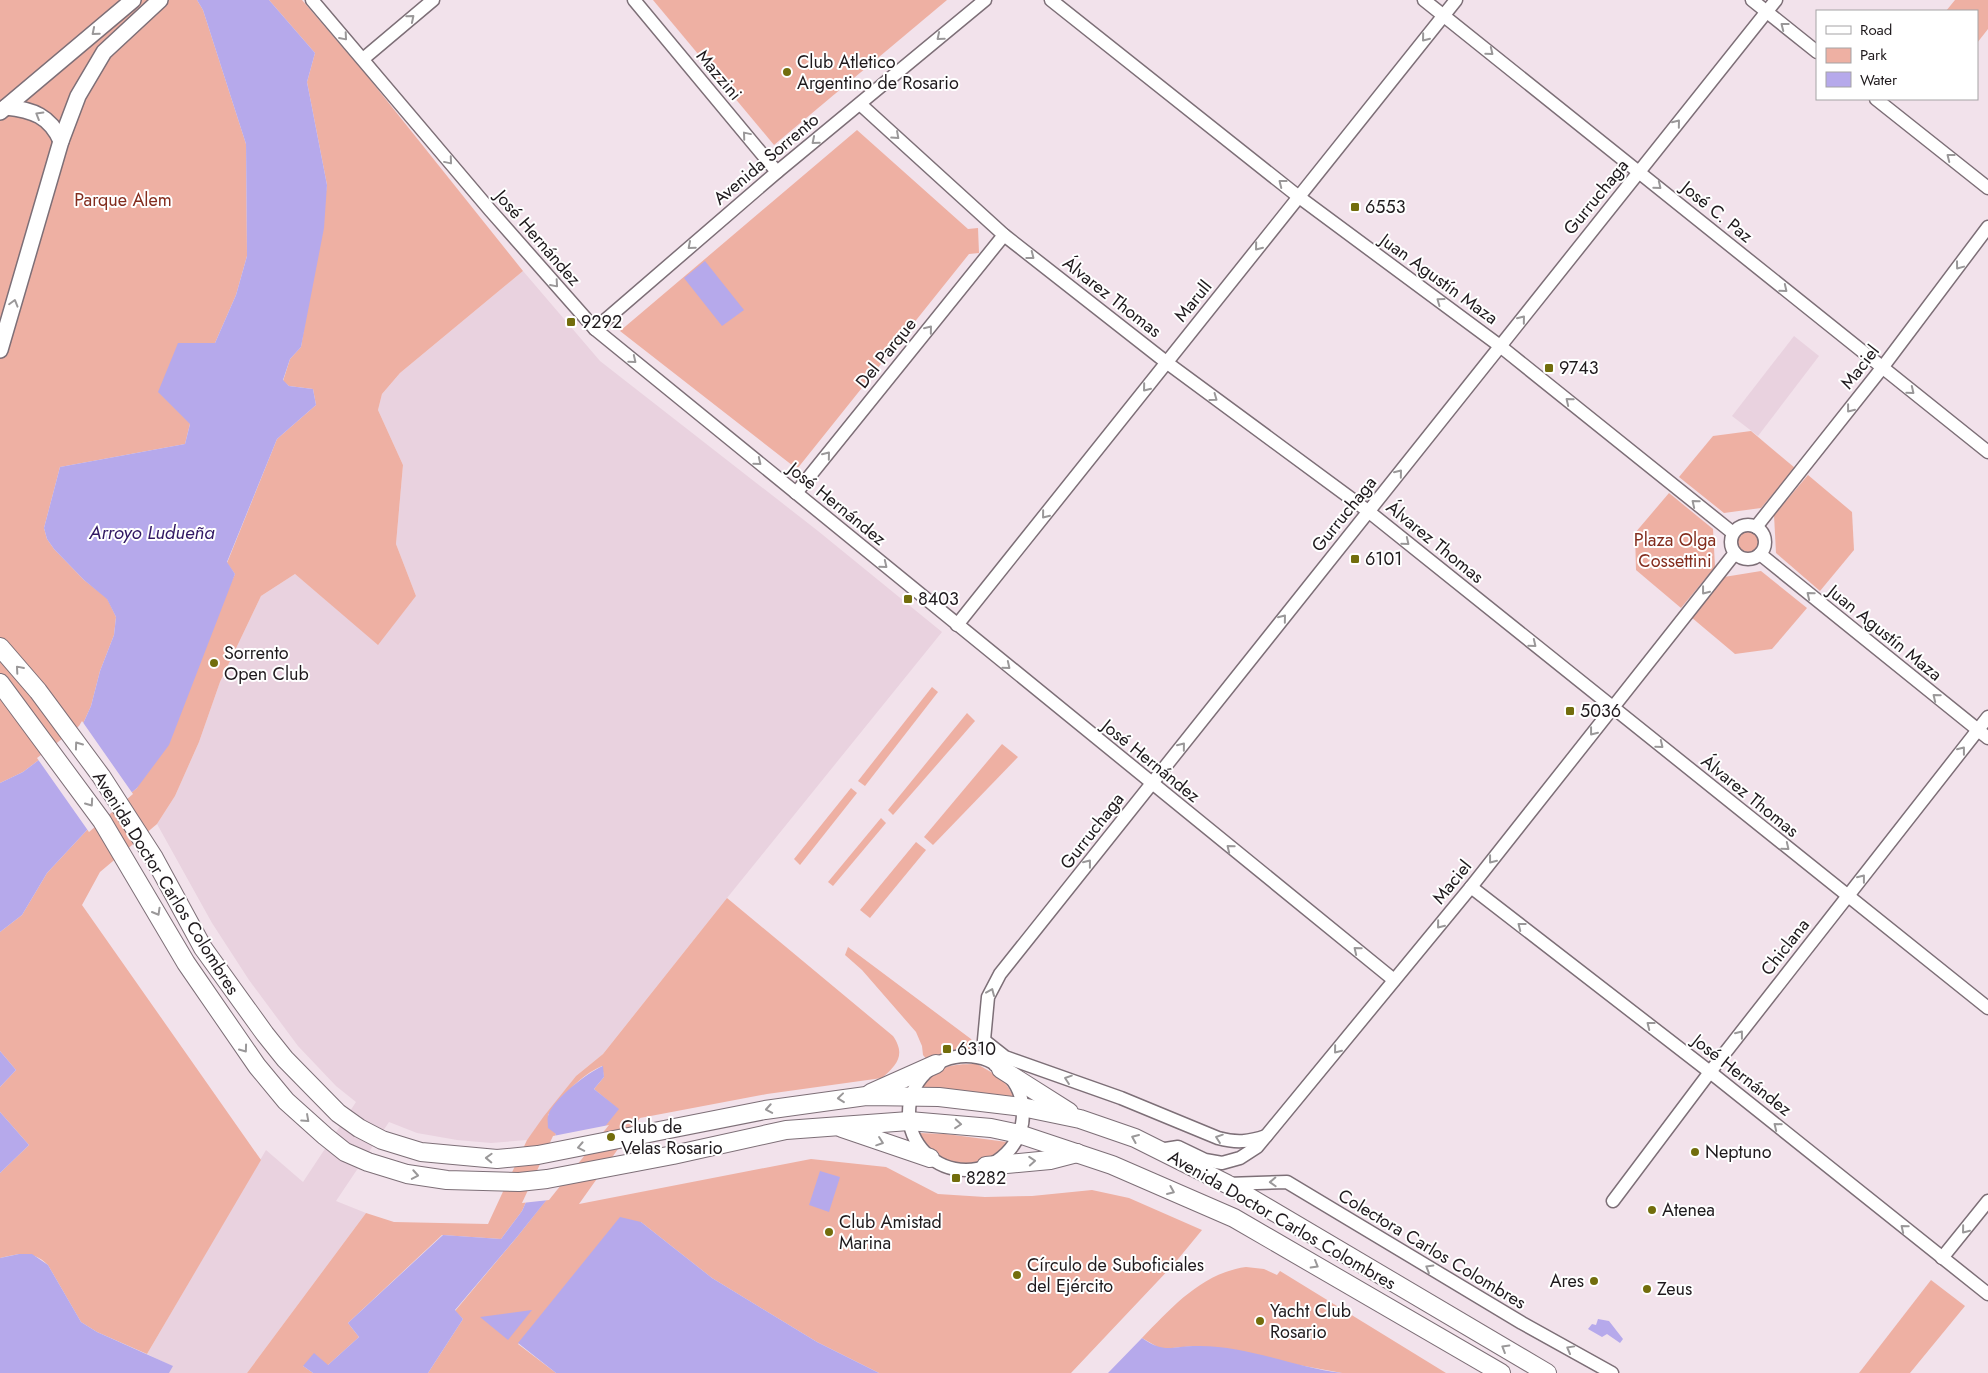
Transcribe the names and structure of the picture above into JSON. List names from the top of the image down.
{
  "streets": {
    "main road": ["Avenida Doctor Carlos Colombres"],
    "street": [
      "Mazzini",
      "Avenida Sorrento",
      "Gurruchaga",
      "José C. Paz",
      "José Hernández",
      "Juan Agustín Maza",
      "Álvarez Thomas",
      "Marull",
      "Del Parque",
      "Maciel",
      "Chiclana",
      "Colectora Carlos Colombres"
    ]
  },
  "crossings": [
    ["Mazzini", "Avenida Sorrento"],
    ["Avenida Sorrento", "José Hernández"],
    ["Avenida Sorrento", "Álvarez Thomas"],
    ["Gurruchaga", "José C. Paz"],
    ["Gurruchaga", "José Hernández"],
    ["Gurruchaga", "Juan Agustín Maza"],
    ["Gurruchaga", "Álvarez Thomas"],
    ["Gurruchaga", "Avenida Doctor Carlos Colombres"],
    ["José C. Paz", "Marull"],
    ["José C. Paz", "Maciel"],
    ["José Hernández", "Marull"],
    ["José Hernández", "Del Parque"],
    ["José Hernández", "Maciel"],
    ["José Hernández", "Chiclana"],
    ["Juan Agustín Maza", "Marull"],
    ["Juan Agustín Maza", "Maciel"],
    ["Juan Agustín Maza", "Chiclana"],
    ["Álvarez Thomas", "Marull"],
    ["Álvarez Thomas", "Del Parque"],
    ["Álvarez Thomas", "Maciel"],
    ["Álvarez Thomas", "Chiclana"],
    ["Maciel", "Avenida Doctor Carlos Colombres"],
    ["Avenida Doctor Carlos Colombres", "Colectora Carlos Colombres"]
  ],
  "one_way": [
    "Mazzini",
    "Avenida Sorrento",
    "Gurruchaga",
    "José C. Paz",
    "Juan Agustín Maza",
    "Álvarez Thomas",
    "Marull",
    "Del Parque",
    "Maciel",
    "Chiclana",
    "Colectora Carlos Colombres"
  ],
  "water": ["Arroyo Ludueña"],
  "parks": ["Parque Alem", "Plaza Olga Cossettini"],
  "places": {
    "other": [
      "Club Atletico Argentino de Rosario",
      "Sorrento Open Club",
      "Club de Velas Rosario",
      "Neptuno",
      "Atenea",
      "Club Amistad Marina",
      "Círculo de Suboficiales del Ejército",
      "Ares",
      "Zeus",
      "Yacht Club Rosario"
    ],
    "transit": [
      "6553",
      "9292",
      "9743",
      "6101",
      "8403",
      "5036",
      "6310",
      "8282"
    ]
  },
  "legend": ["Road", "Park", "Water"]
}
